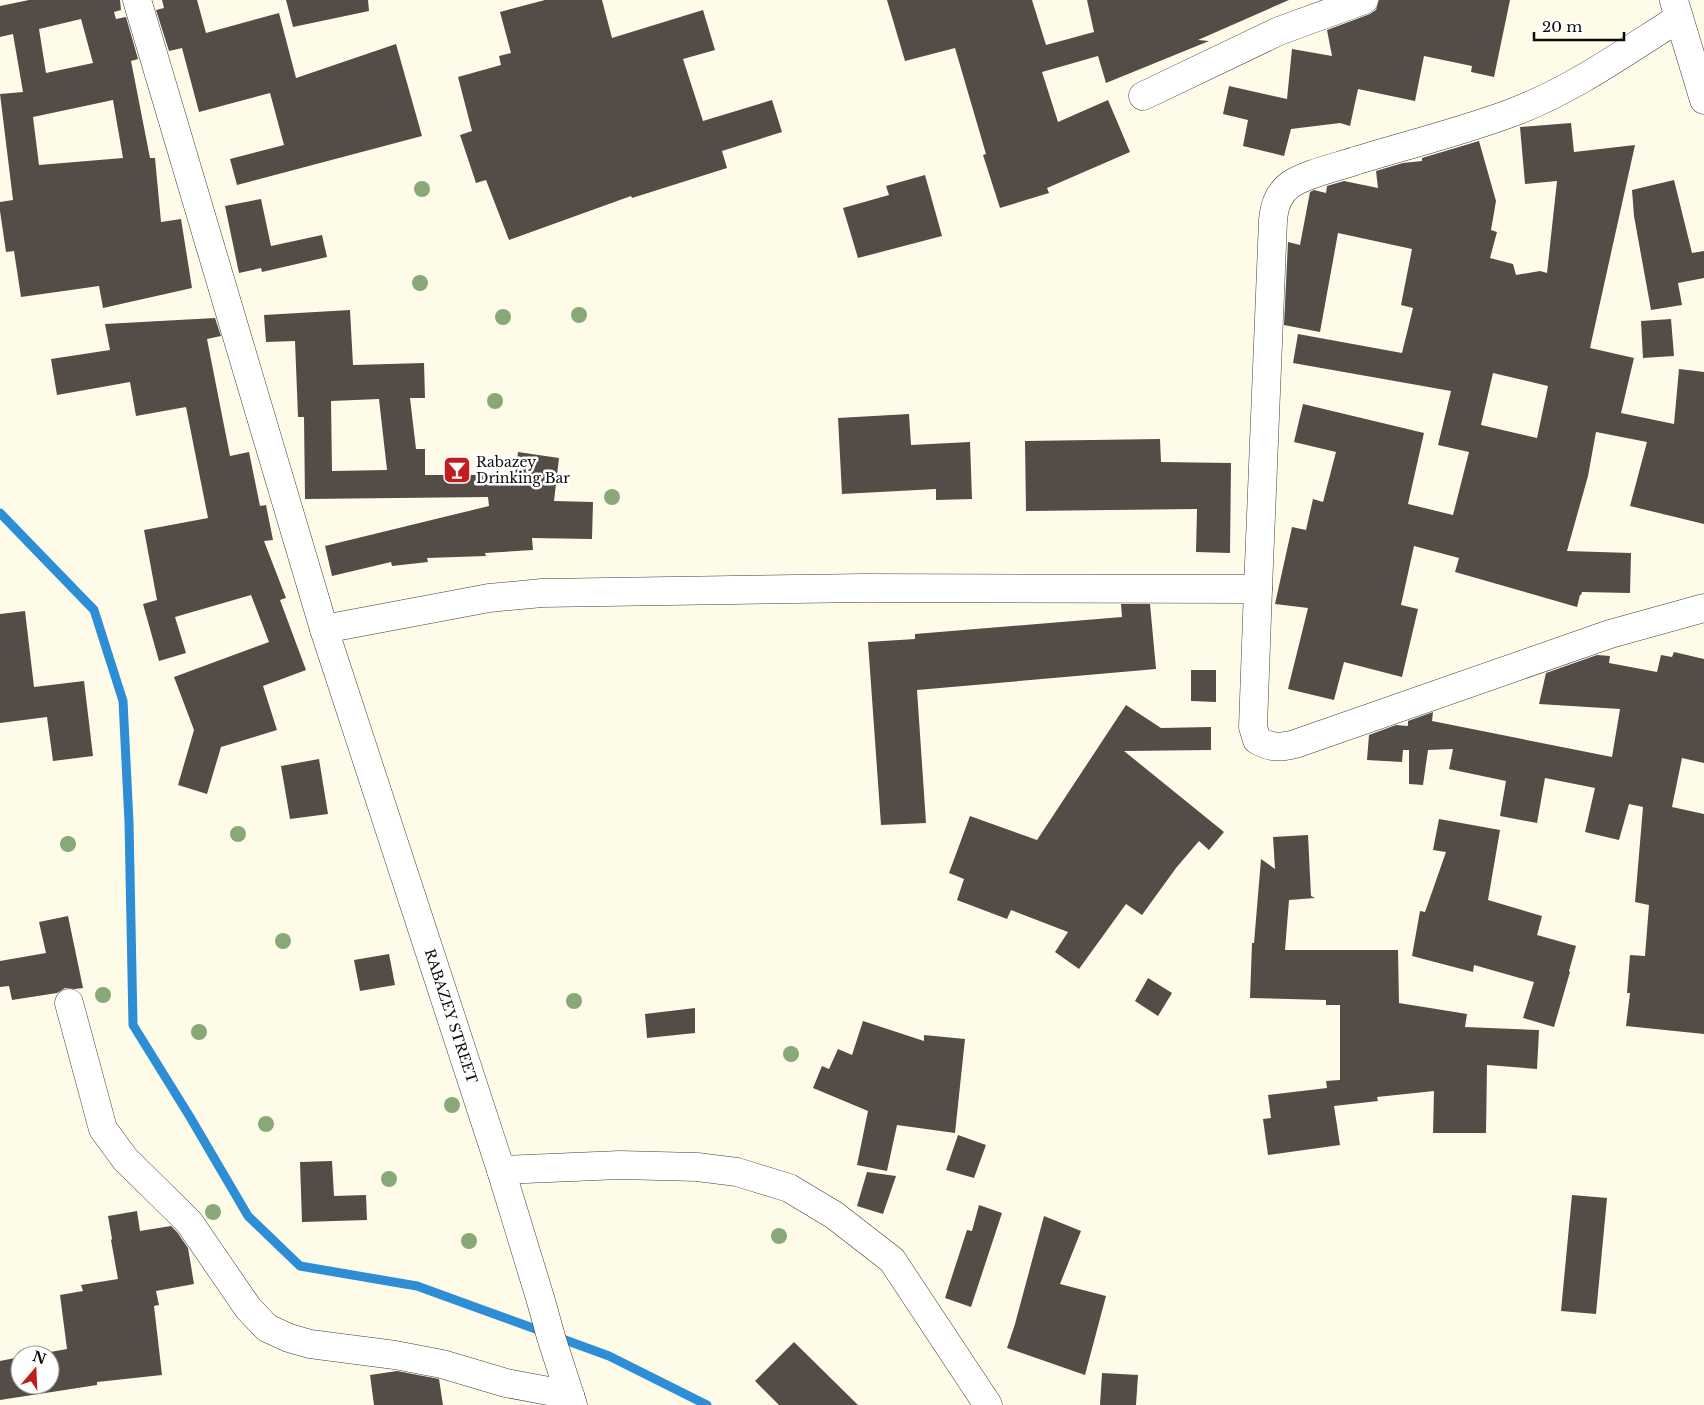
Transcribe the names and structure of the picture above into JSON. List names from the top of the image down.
{
  "streets": {
    "street": ["RABAZEY STREET"]
  },
  "places": {
    "bar": ["Rabazey Drinking Bar"]
  },
  "scale_bar": "20 m",
  "north": "top"
}
